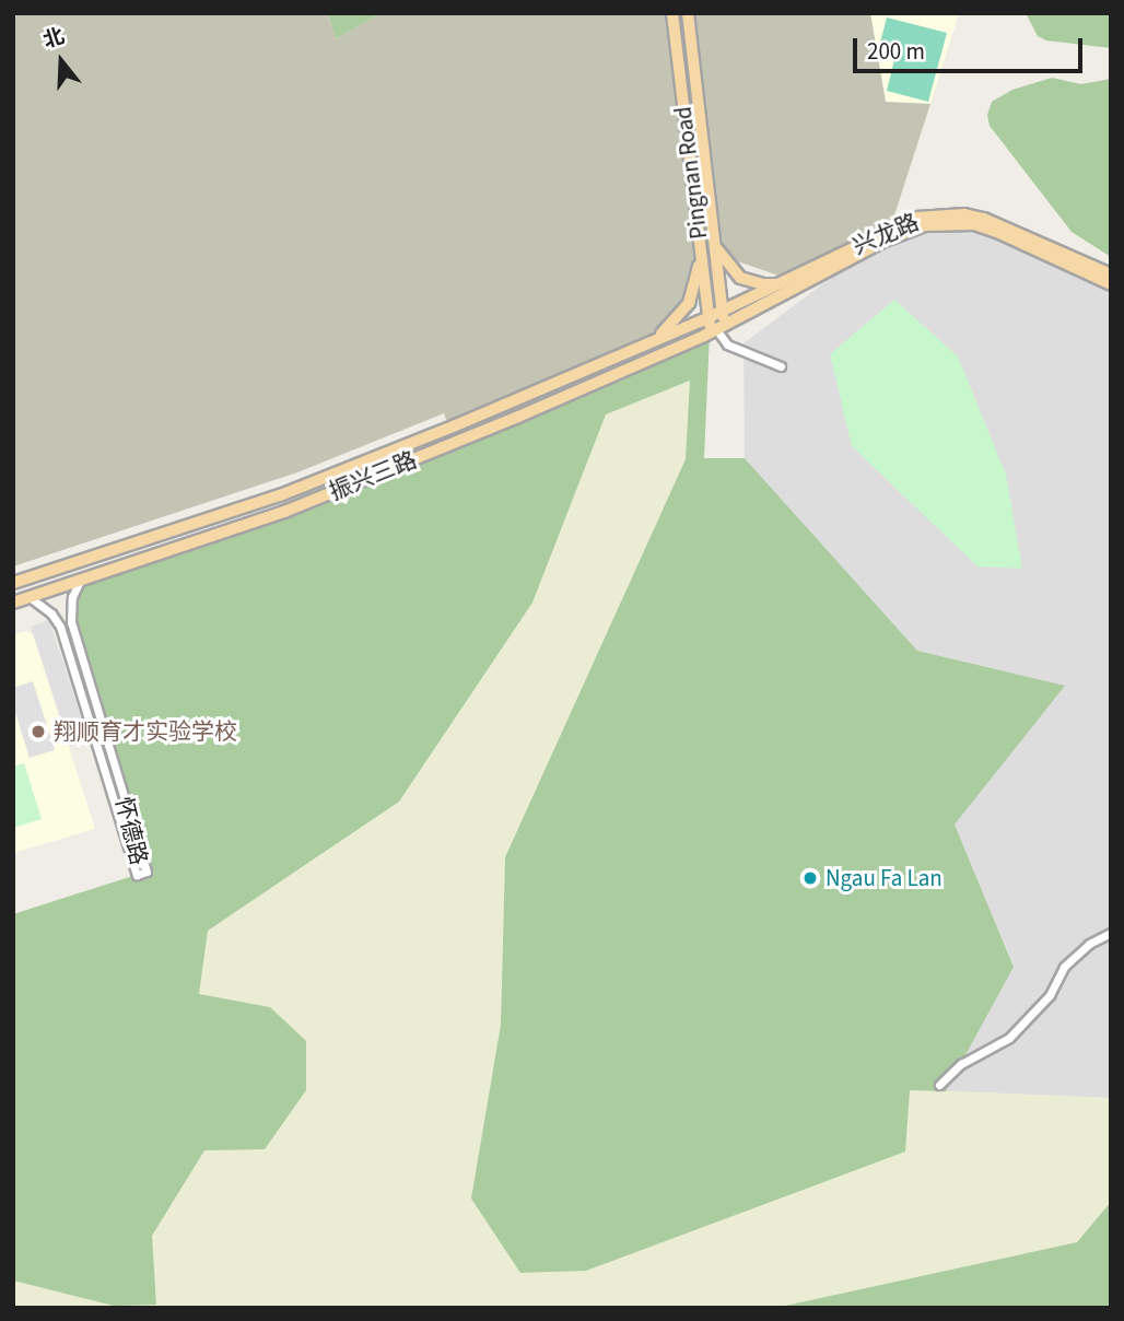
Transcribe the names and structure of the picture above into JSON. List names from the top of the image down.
{
  "streets": {
    "main road": ["Pingnan Road", "兴龙路", "振兴三路"],
    "street": ["怀德路"]
  },
  "crossings": [
    ["Pingnan Road", "兴龙路"],
    ["Pingnan Road", "振兴三路"],
    ["兴龙路", "振兴三路"],
    ["振兴三路", "怀德路"]
  ],
  "places": ["翔顺育才实验学校", "Ngau Fa Lan"],
  "scale_bar": "200 m",
  "north": "top"
}
